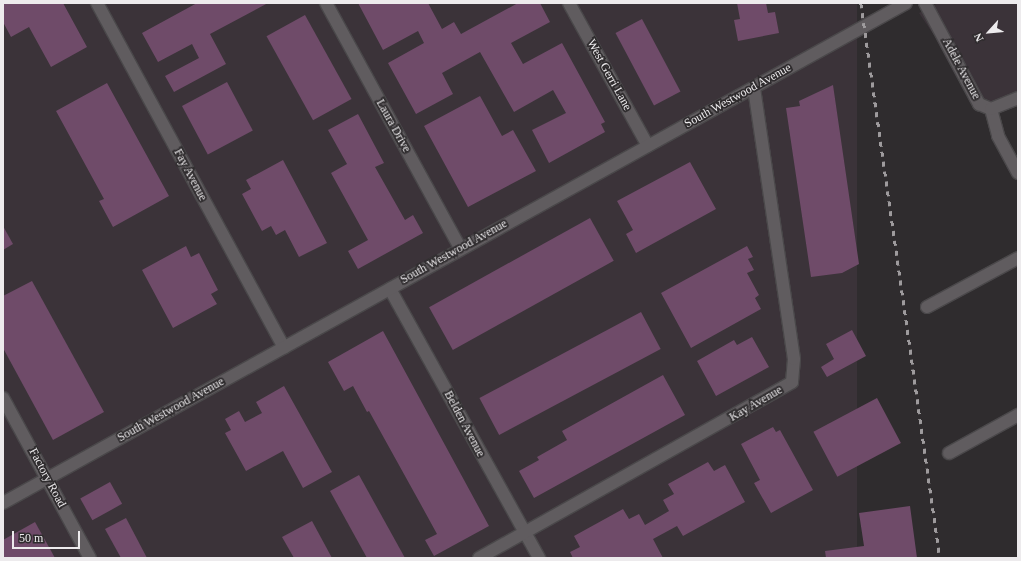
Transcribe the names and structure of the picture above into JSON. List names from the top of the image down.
{
  "streets": {
    "street": [
      "Adele Avenue",
      "West Gerri Lane",
      "South Westwood Avenue",
      "Laura Drive",
      "Fay Avenue",
      "Kay Avenue",
      "Belden Avenue",
      "Factory Road"
    ]
  },
  "crossings": [
    ["West Gerri Lane", "South Westwood Avenue"],
    ["South Westwood Avenue", "Laura Drive"],
    ["South Westwood Avenue", "Fay Avenue"],
    ["South Westwood Avenue", "Kay Avenue"],
    ["South Westwood Avenue", "Belden Avenue"],
    ["South Westwood Avenue", "Factory Road"],
    ["Kay Avenue", "Belden Avenue"]
  ],
  "scale_bar": "50 m",
  "north": "bottom left"
}
